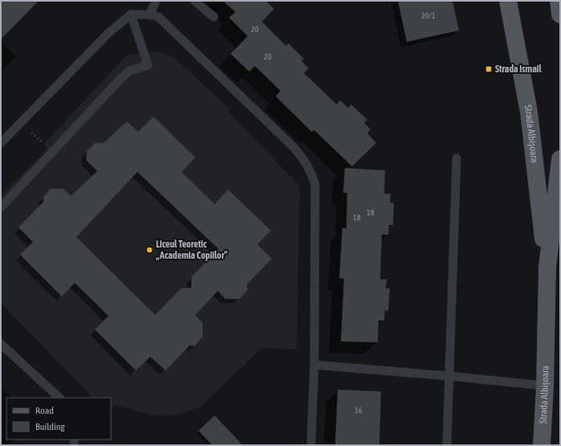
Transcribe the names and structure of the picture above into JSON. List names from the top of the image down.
{
  "streets": {
    "main road": ["Strada Albișoara"]
  },
  "places": {
    "transit": ["Strada Ismail"],
    "other": ["Liceul Teoretic „Academia Copiilor”"]
  },
  "house_numbers": [
    "20/1",
    "20",
    "20",
    "18",
    "18",
    "16"
  ],
  "legend": ["Road", "Building"]
}
